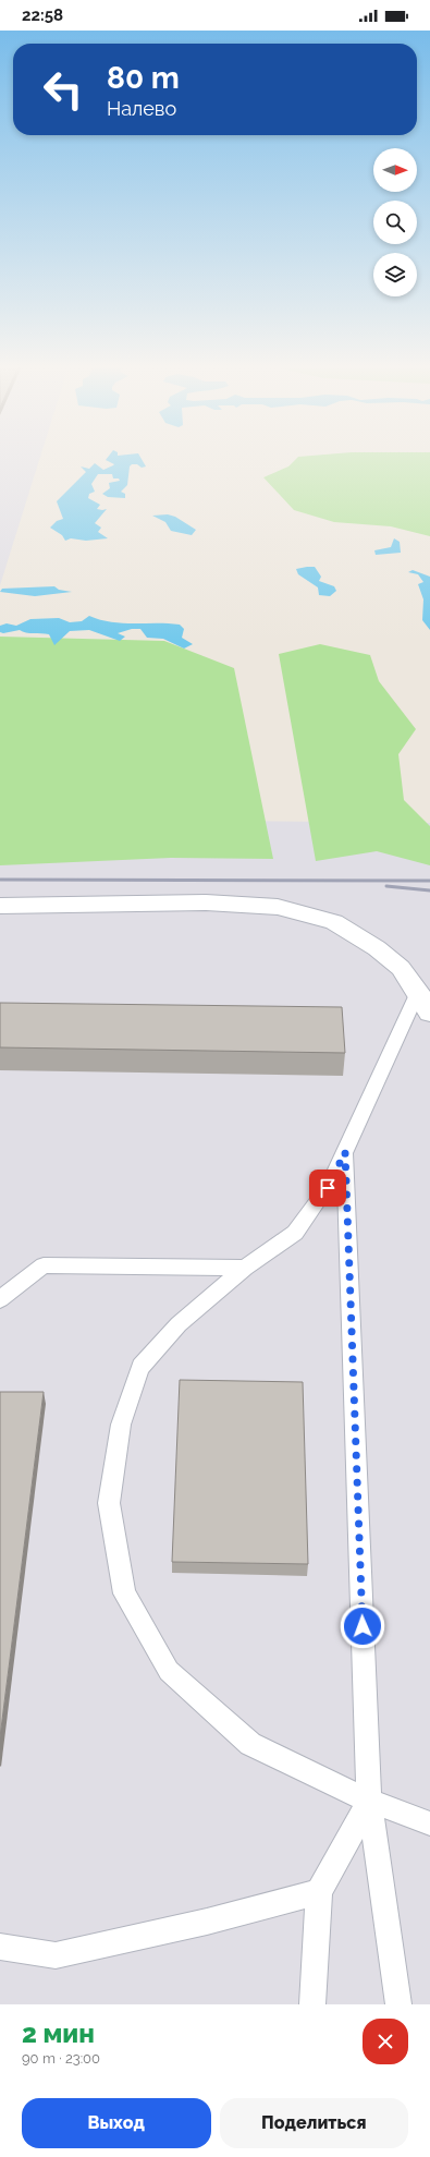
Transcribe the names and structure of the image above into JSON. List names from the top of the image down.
{
  "north": "right",
  "page": {
    "status": "22:58",
    "turn": ["80 m", "Налево"],
    "heading": ["2 мин", "90 m · 23:00"],
    "buttons": ["Выход", "Поделиться"]
  }
}
